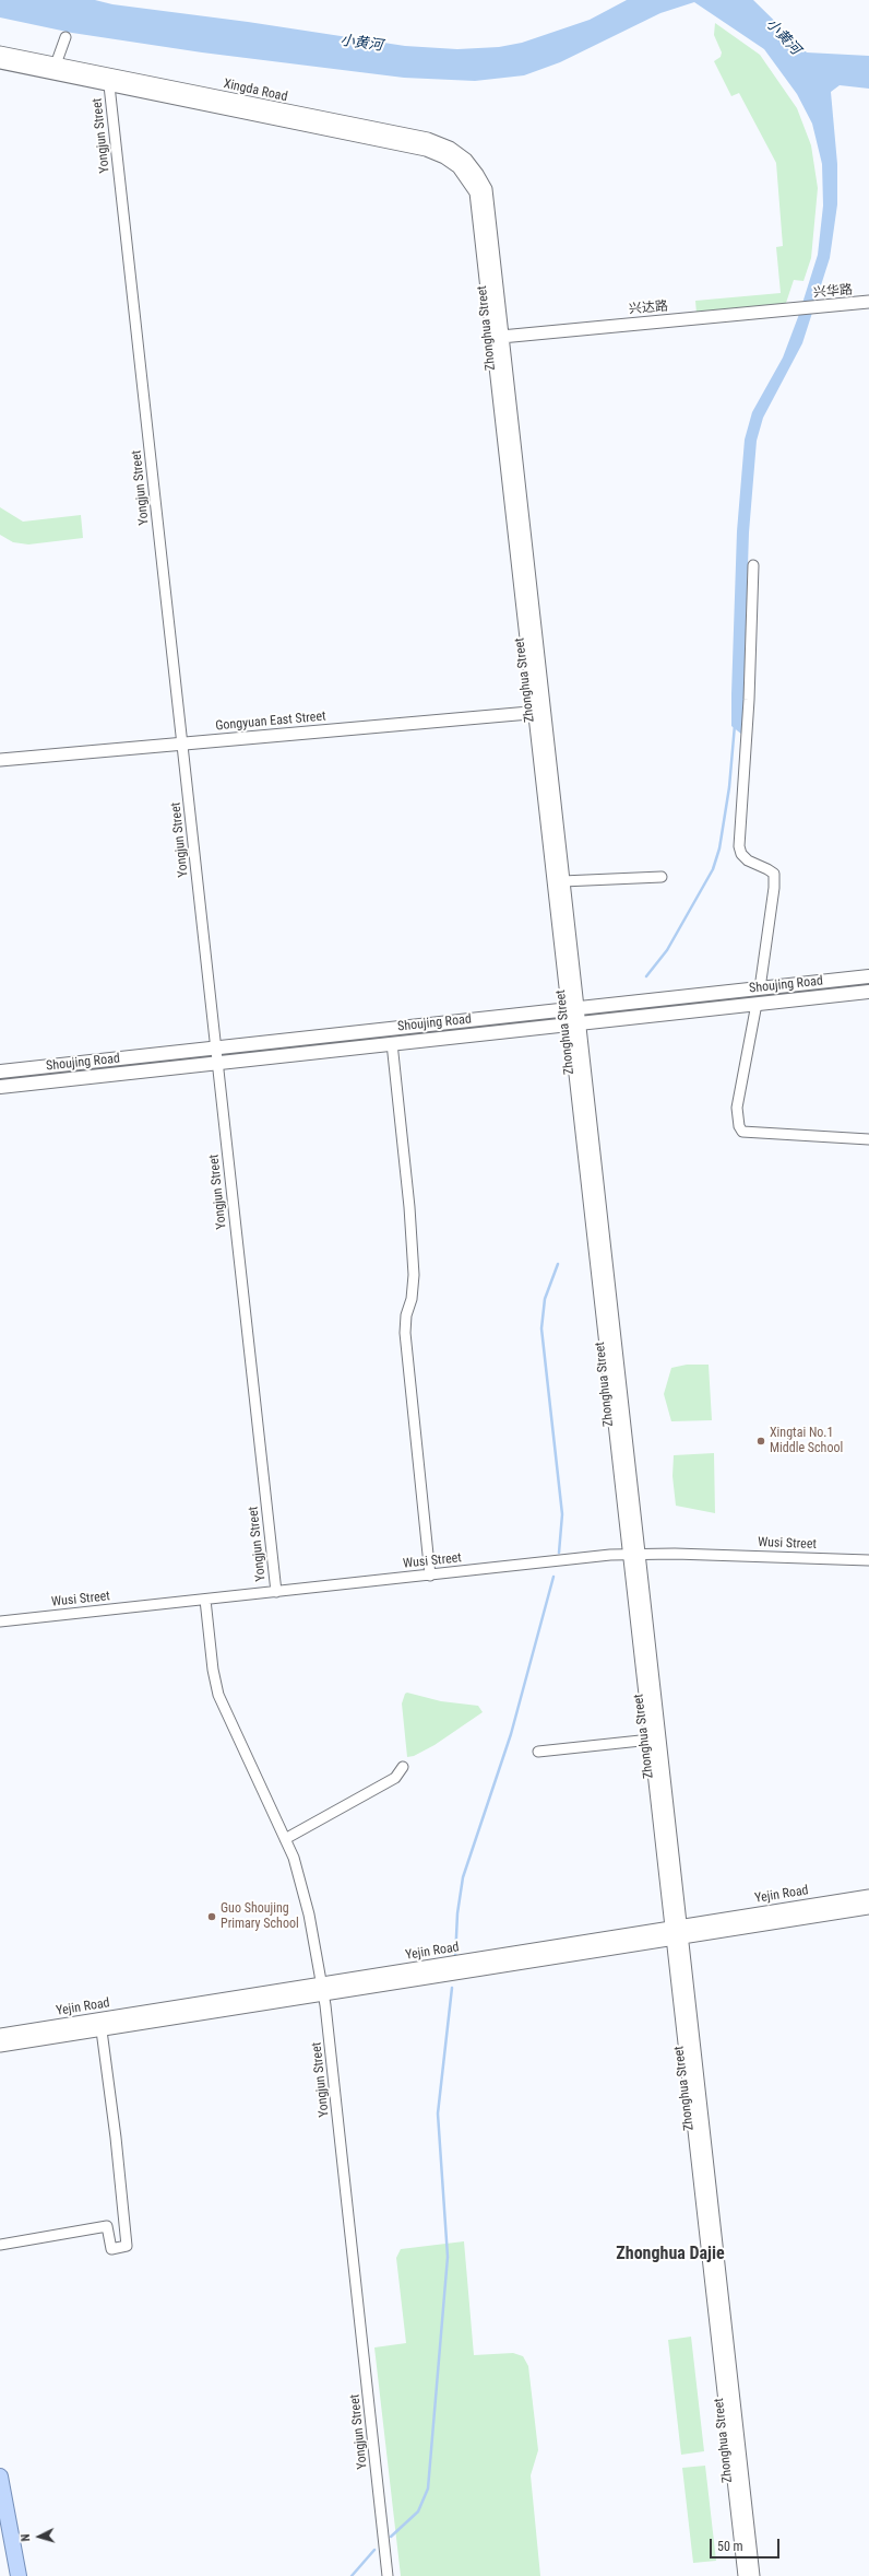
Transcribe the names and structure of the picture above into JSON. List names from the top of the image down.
{
  "streets": {
    "main road": ["Shoujing Road"],
    "street": [
      "Xingda Road",
      "Yongjun Street",
      "兴华路",
      "兴达路",
      "Zhonghua Street",
      "Gongyuan East Street",
      "Wusi Street",
      "Yejin Road"
    ]
  },
  "crossings": [
    ["Xingda Road", "Yongjun Street"],
    ["Xingda Road", "Zhonghua Street"],
    ["Yongjun Street", "Gongyuan East Street"],
    ["Yongjun Street", "Shoujing Road"],
    ["Yongjun Street", "Wusi Street"],
    ["Yongjun Street", "Yejin Road"],
    ["兴华路", "兴达路"],
    ["兴达路", "Zhonghua Street"],
    ["Zhonghua Street", "Gongyuan East Street"],
    ["Zhonghua Street", "Shoujing Road"],
    ["Zhonghua Street", "Wusi Street"],
    ["Zhonghua Street", "Yejin Road"]
  ],
  "districts": ["Zhonghua Dajie"],
  "water": ["小黄河"],
  "places": ["Xingtai No.1 Middle School", "Guo Shoujing Primary School"],
  "scale_bar": "50 m",
  "north": "left"
}
